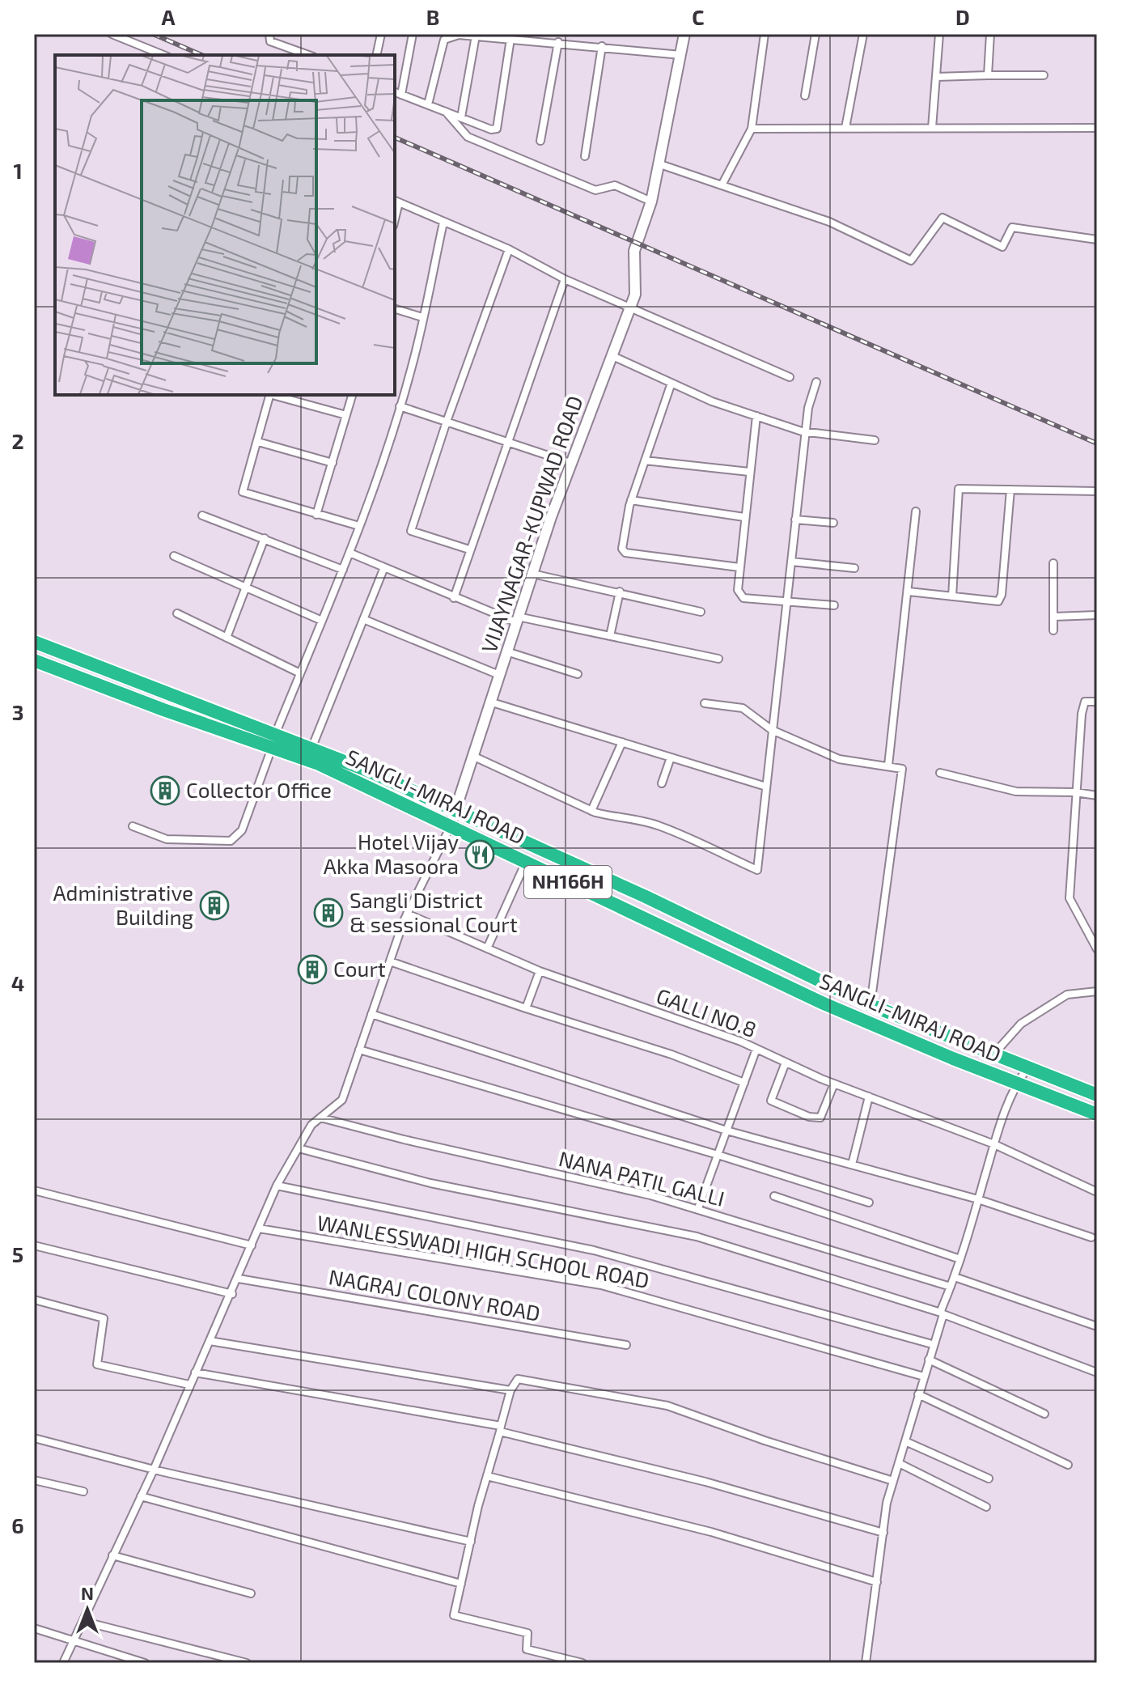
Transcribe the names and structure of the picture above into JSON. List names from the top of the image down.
{
  "streets": {
    "highway": ["SANGLI-MIRAJ ROAD", "NH166H"],
    "street": [
      "VIJAYNAGAR-KUPWAD ROAD",
      "GALLI NO.8",
      "NANA PATIL GALLI",
      "WANLESSWADI HIGH SCHOOL ROAD",
      "NAGRAJ COLONY ROAD"
    ]
  },
  "crossings": [
    ["VIJAYNAGAR-KUPWAD ROAD", "SANGLI-MIRAJ ROAD"]
  ],
  "places": {
    "building": [
      "Collector Office",
      "Administrative Building",
      "Sangli District & sessional Court",
      "Court"
    ],
    "restaurant": ["Hotel Vijay Akka Masoora"]
  },
  "north": "top",
  "grid": {
    "columns": [
      "A",
      "B",
      "C",
      "D"
    ],
    "rows": [
      "1",
      "2",
      "3",
      "4",
      "5",
      "6"
    ]
  }
}
